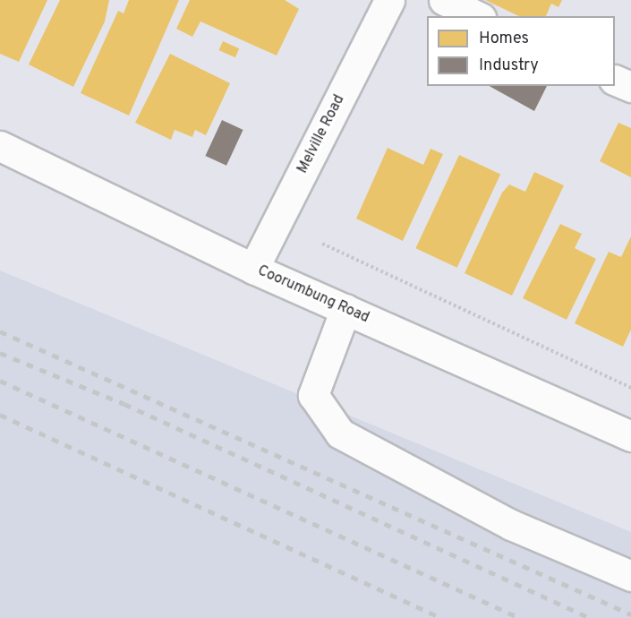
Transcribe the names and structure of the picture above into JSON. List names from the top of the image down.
{
  "streets": {
    "street": ["Melville Road", "Coorumbung Road"]
  },
  "crossings": [
    ["Melville Road", "Coorumbung Road"]
  ],
  "legend": ["Homes", "Industry"]
}
